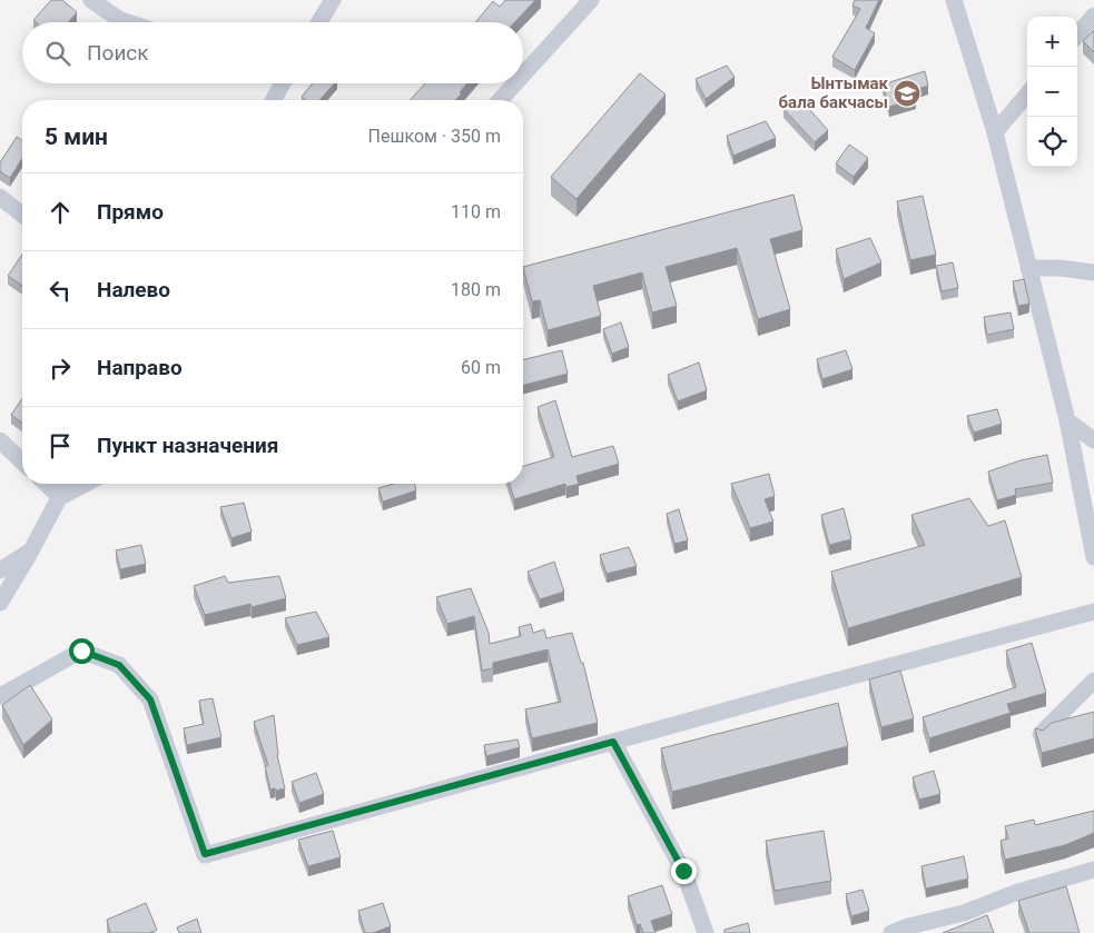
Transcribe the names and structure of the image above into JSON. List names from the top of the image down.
{
  "places": {
    "school or university": ["Ынтымак бала бакчасы"]
  },
  "page": {
    "map_buttons": ["+", "−"],
    "search": "Поиск",
    "heading": ["5 мин", "Пешком · 350 m"],
    "list": [
      ["Прямо", "110 m"],
      ["Налево", "180 m"],
      ["Направо", "60 m"],
      "Пункт назначения"
    ]
  }
}
